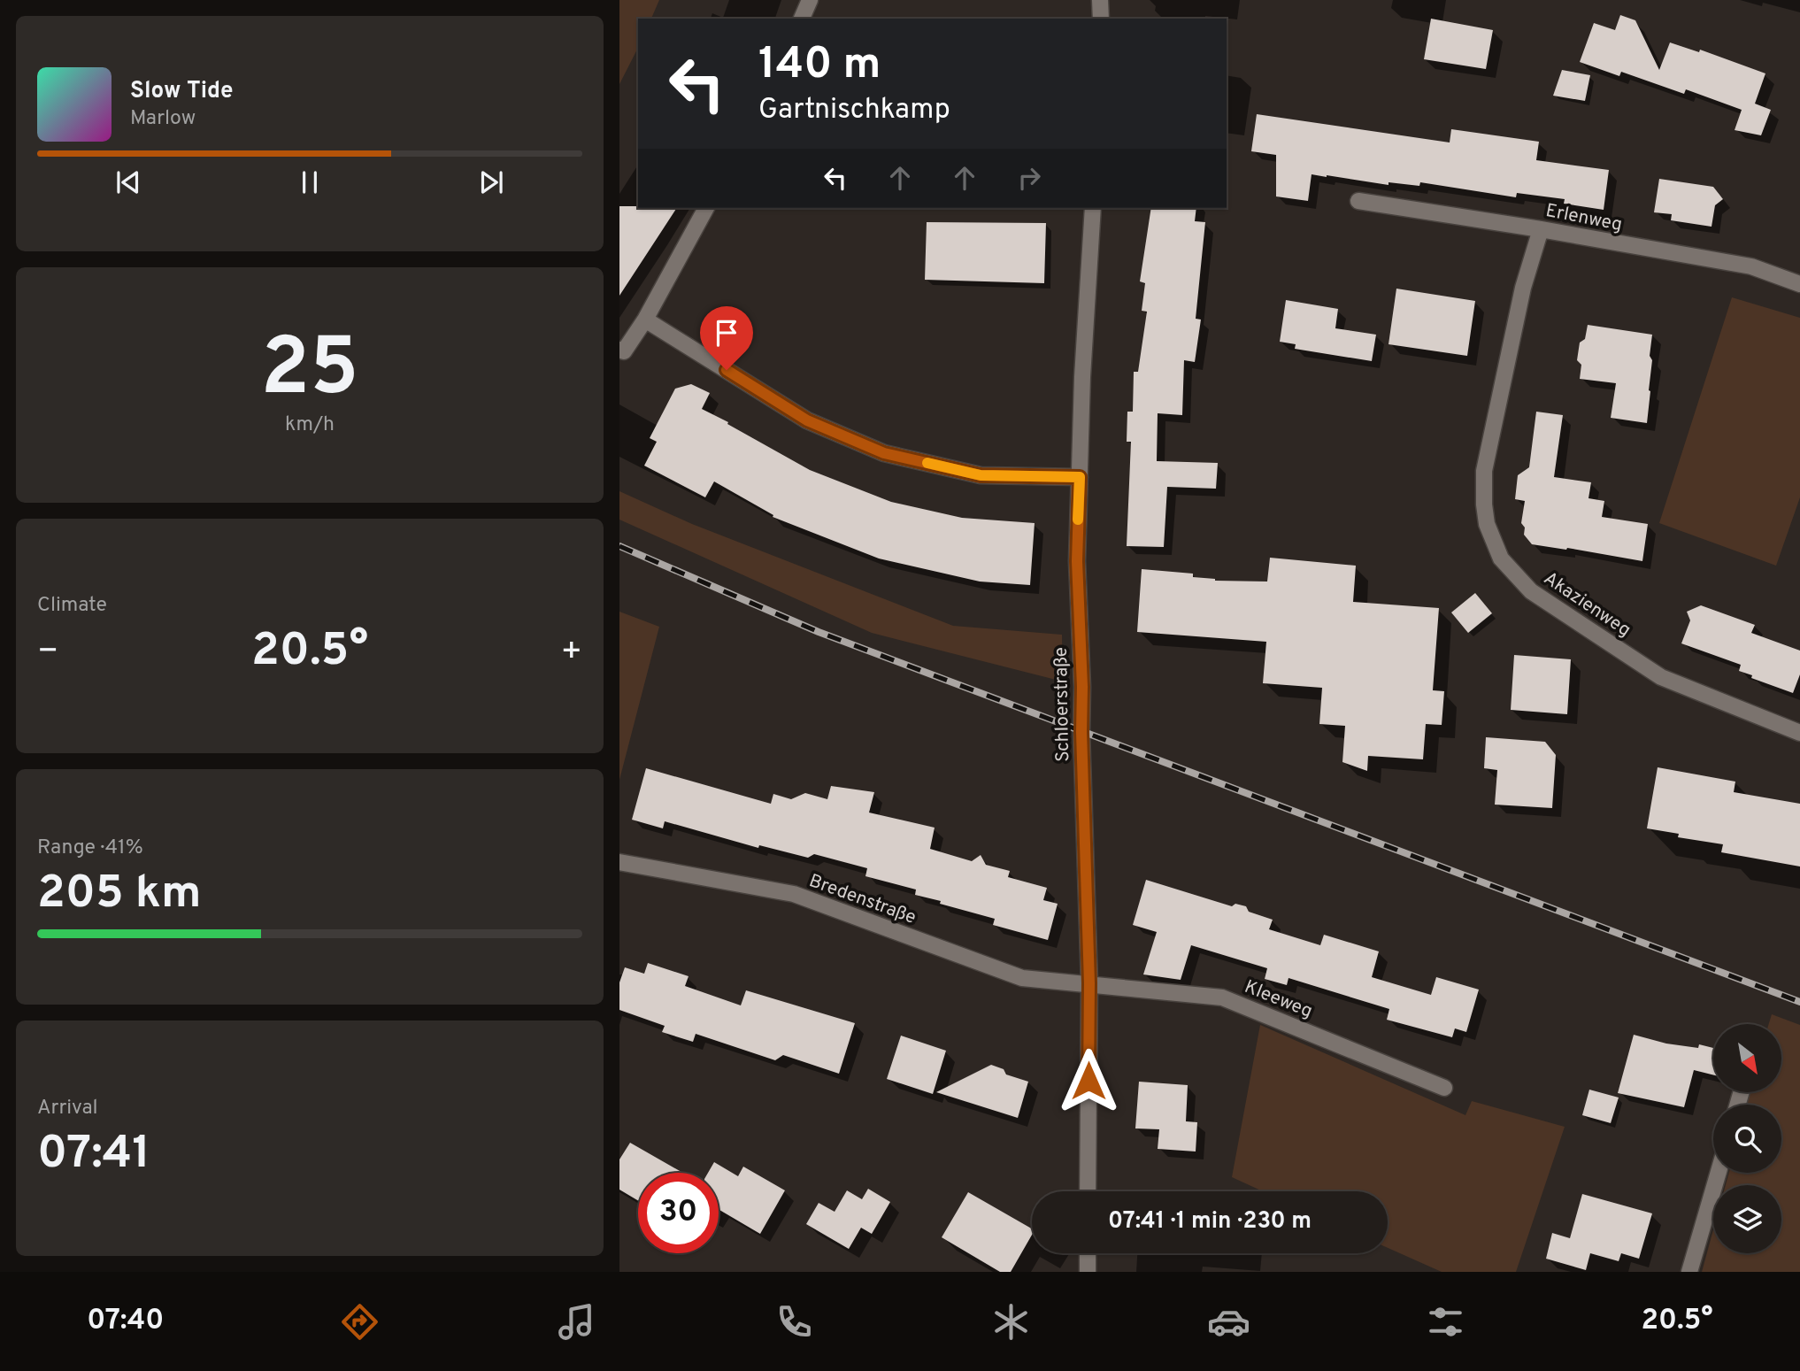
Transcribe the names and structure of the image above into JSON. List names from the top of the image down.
{
  "streets": {
    "street": [
      "Erlenweg",
      "Akazienweg",
      "Schloerstraße",
      "Bredenstraße",
      "Kleeweg"
    ]
  },
  "crossings": [
    ["Erlenweg", "Akazienweg"],
    ["Schloerstraße", "Bredenstraße"],
    ["Schloerstraße", "Kleeweg"],
    ["Bredenstraße", "Kleeweg"]
  ],
  "north": "bottom right",
  "page": {
    "turn": ["140 m", "Gartnischkamp"],
    "song": ["Slow Tide", "Marlow"],
    "tile": [
      ["25", "km/h"],
      "Climate",
      ["Range · 41%", "205 km"],
      ["Arrival", "07:41"]
    ],
    "heat": ["−", "20.5°", "+"],
    "limit": "30",
    "trip": "07:41 · 1 min · 230 m",
    "tabs": ["07:40", "20.5°"]
  }
}
